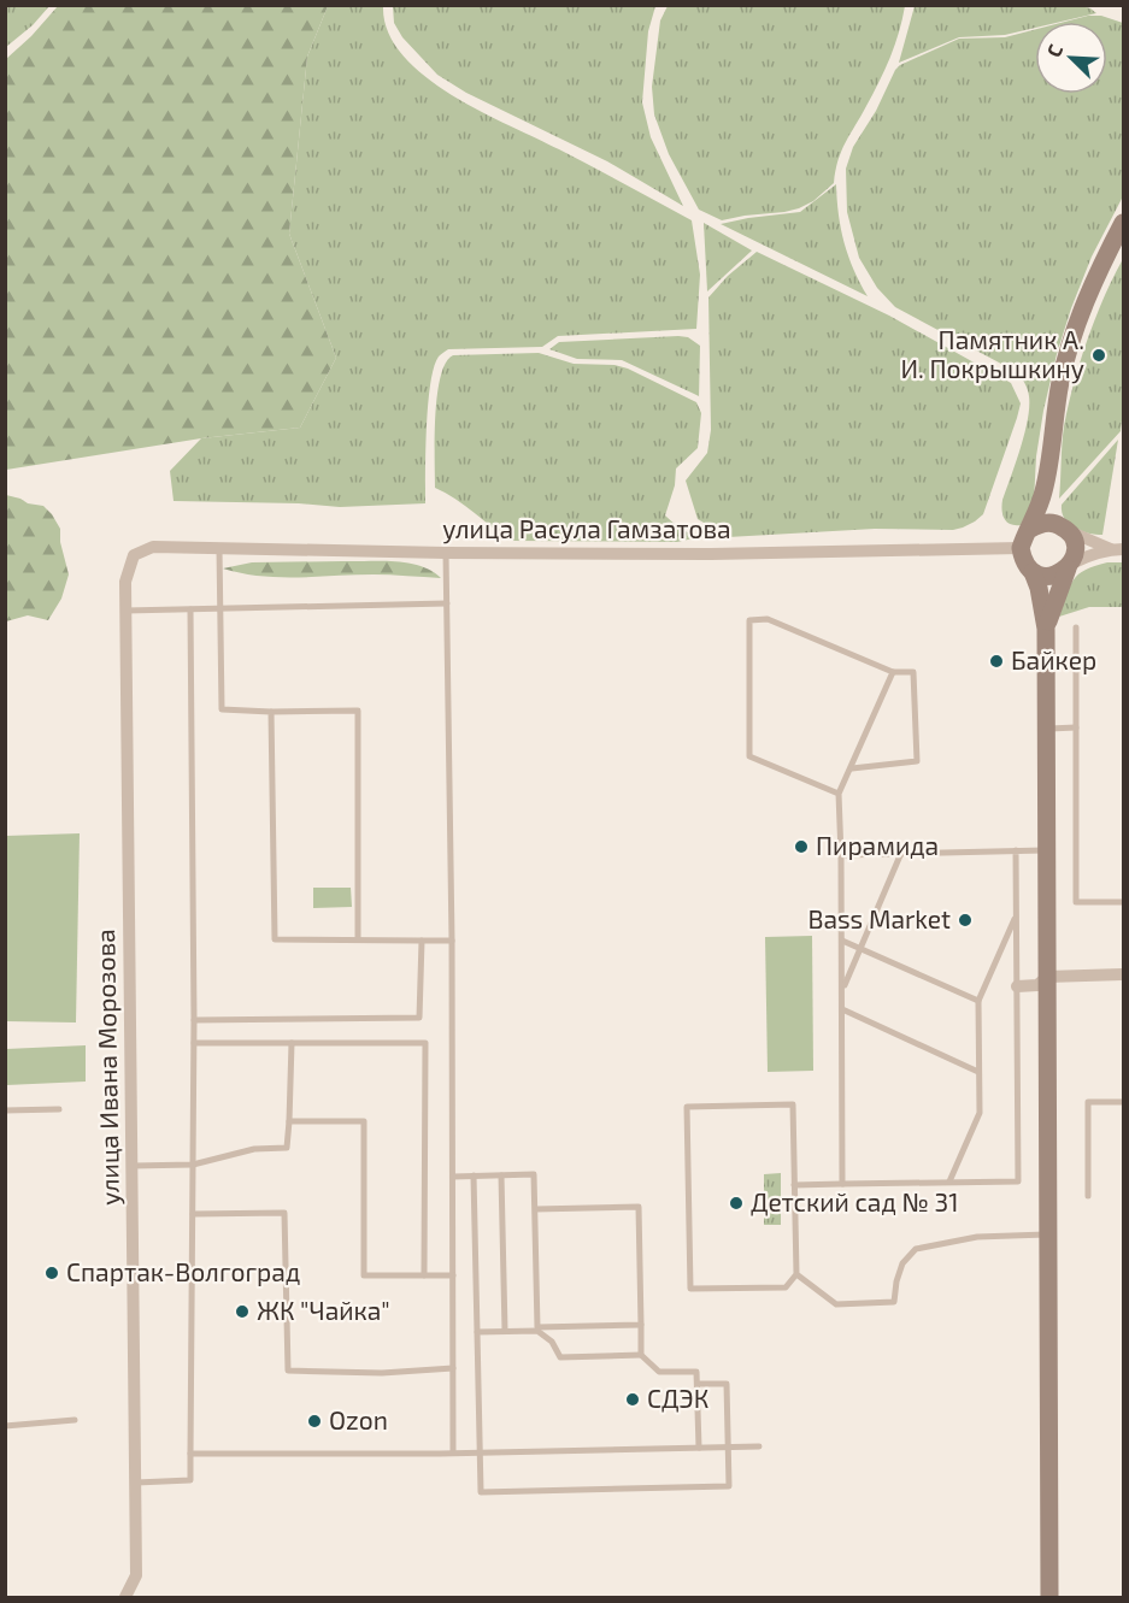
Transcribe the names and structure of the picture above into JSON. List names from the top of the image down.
{
  "streets": {
    "street": ["улица Расула Гамзатова", "улица Ивана Морозова"]
  },
  "crossings": [
    ["улица Расула Гамзатова", "улица Ивана Морозова"]
  ],
  "places": [
    "Памятник А. И. Покрышкину",
    "Байкер",
    "Пирамида",
    "Bass Market",
    "Детский сад № 31",
    "Спартак-Волгоград",
    "ЖК \"Чайка\"",
    "СДЭК",
    "Ozon"
  ],
  "north": "top left"
}
